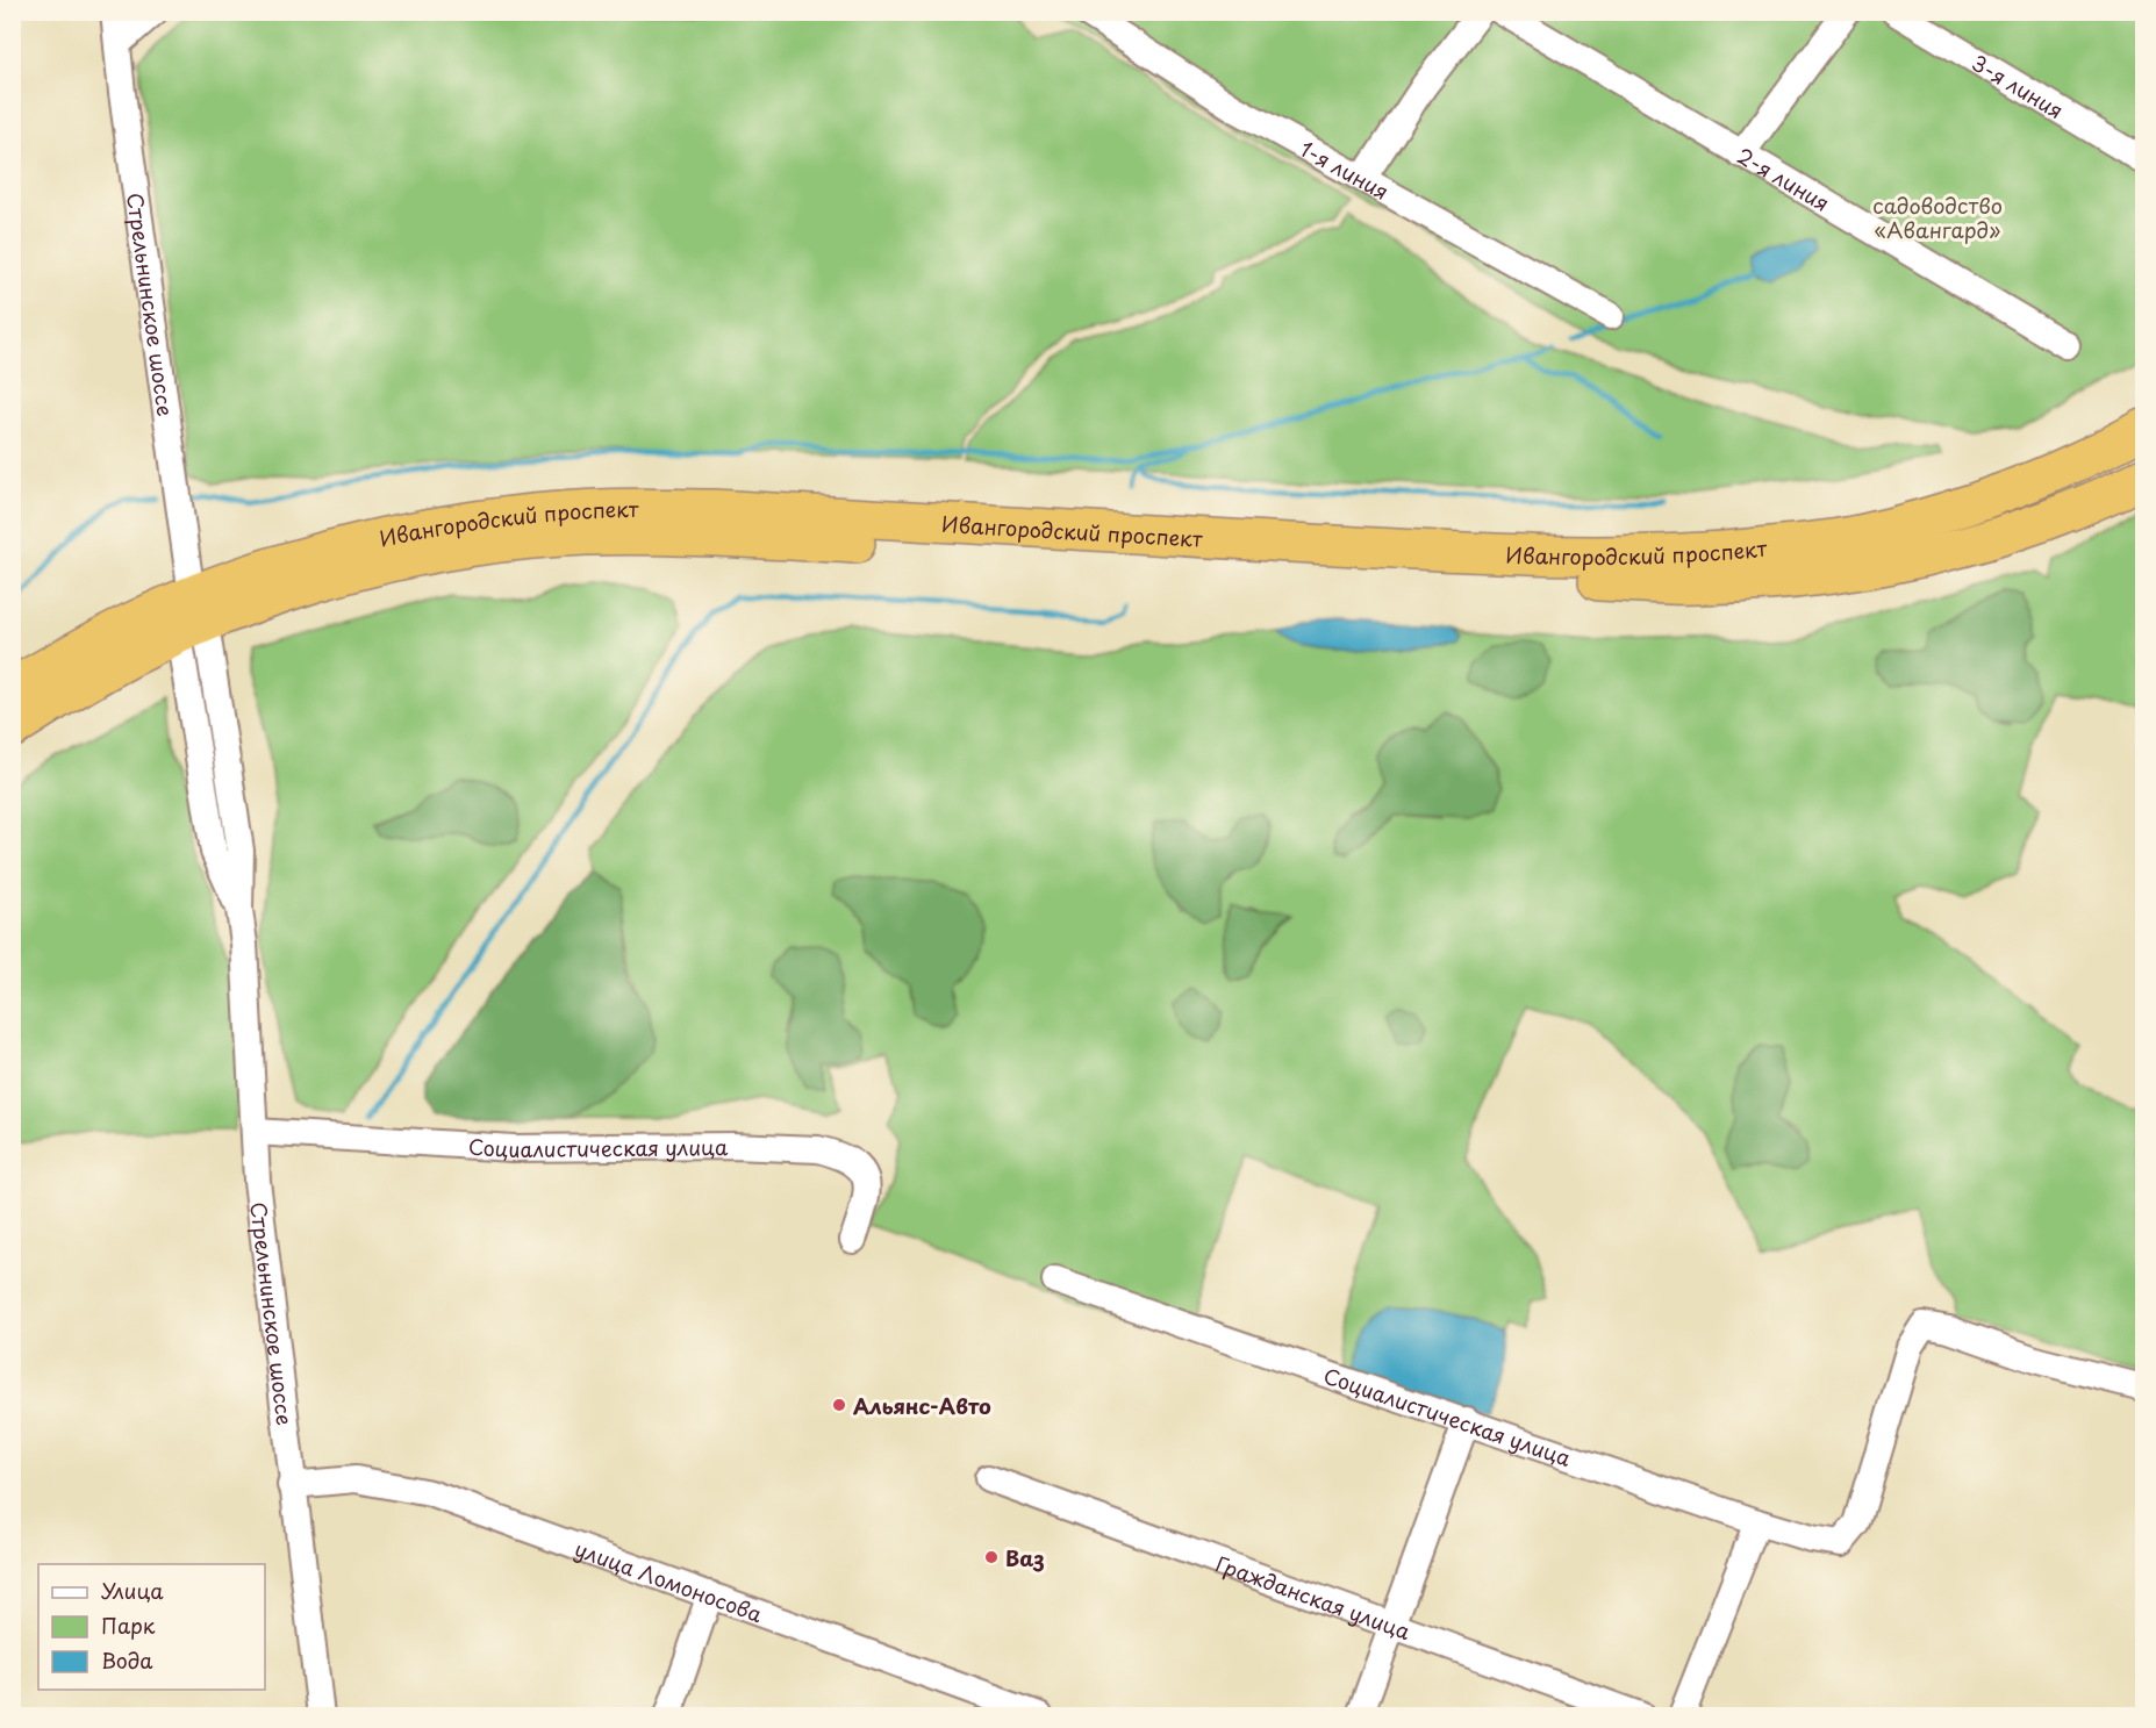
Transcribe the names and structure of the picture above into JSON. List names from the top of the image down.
{
  "streets": {
    "highway": ["Ивангородский проспект"],
    "street": [
      "3-я линия",
      "1-я линия",
      "2-я линия",
      "Стрельнинское шоссе",
      "Социалистическая улица",
      "улица Ломоносова",
      "Гражданская улица"
    ]
  },
  "crossings": [
    ["Стрельнинское шоссе", "Ивангородский проспект"],
    ["Стрельнинское шоссе", "Социалистическая улица"],
    ["Стрельнинское шоссе", "улица Ломоносова"]
  ],
  "parks": ["садоводство «Авангард»"],
  "places": ["Альянс-Авто", "Ваз"],
  "legend": ["Улица", "Парк", "Вода"]
}
